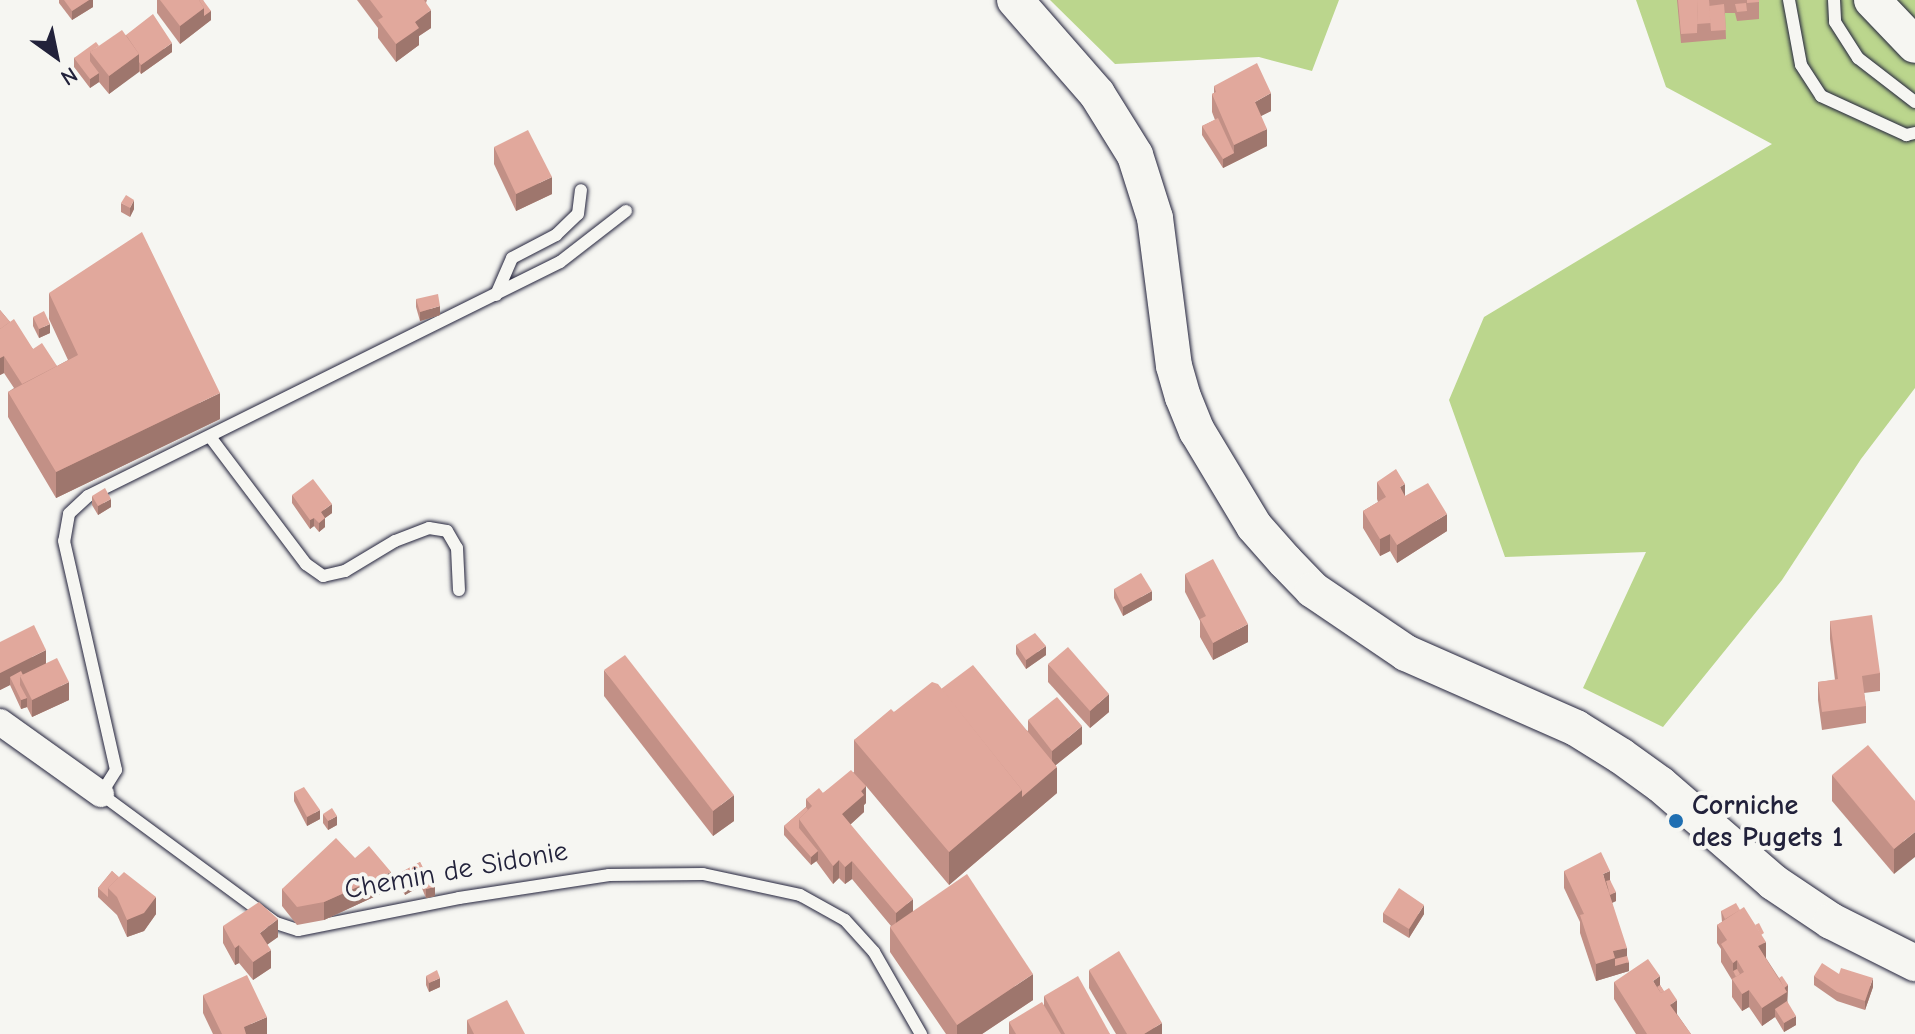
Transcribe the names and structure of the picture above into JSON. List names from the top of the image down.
{
  "streets": {
    "street": ["Chemin de Sidonie"]
  },
  "places": ["Corniche des Pugets 1"],
  "north": "bottom right"
}
